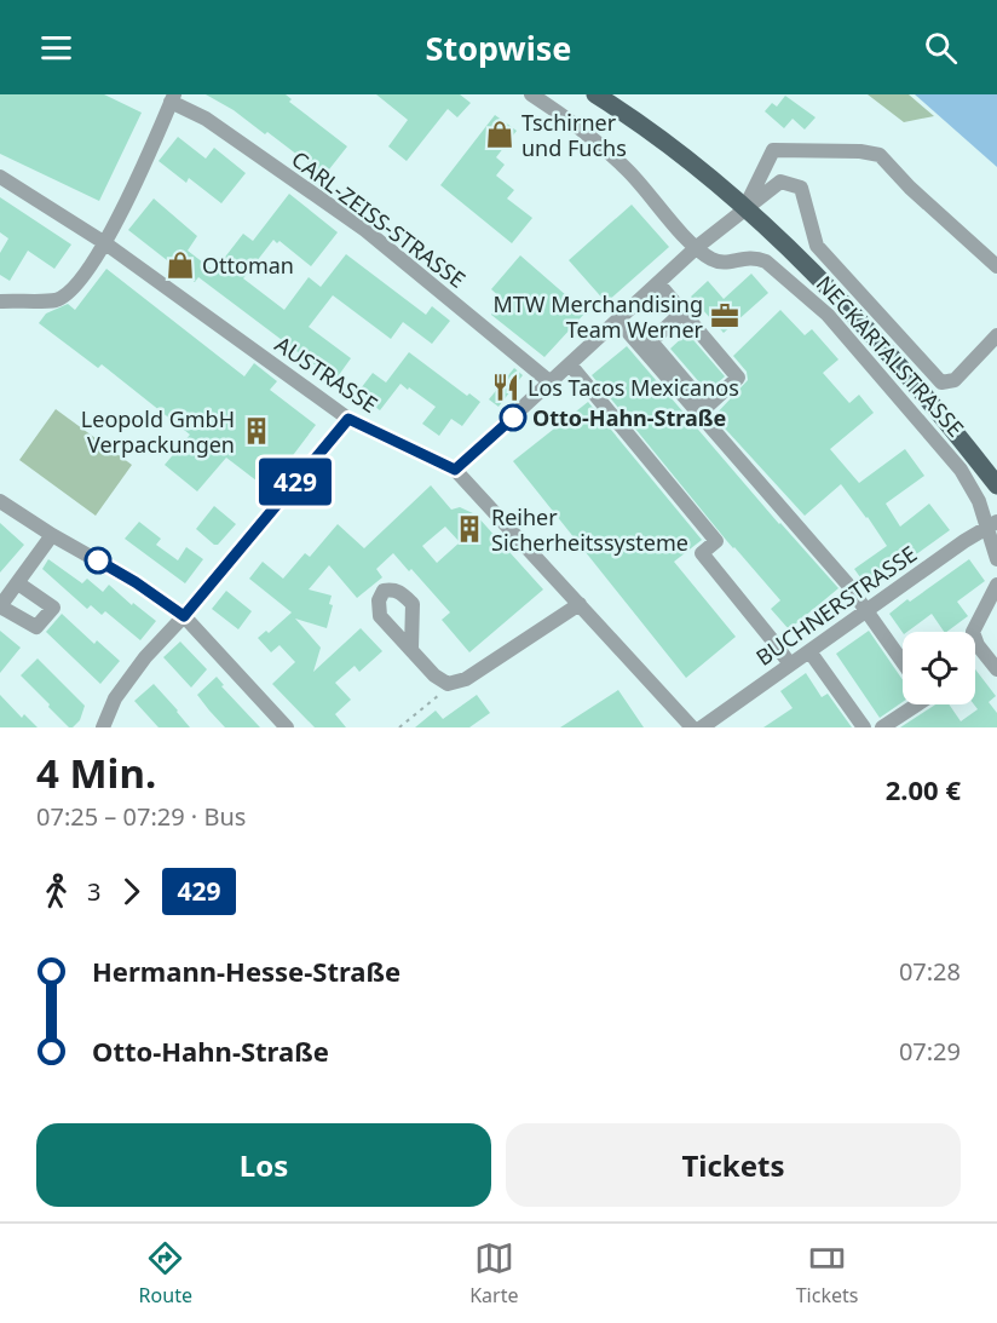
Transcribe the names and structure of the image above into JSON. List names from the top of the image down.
{
  "streets": {
    "street": [
      "CARL-ZEISS-STRASSE",
      "NECKARTALSTRASSE",
      "AUSTRASSE",
      "BUCHNERSTRASSE"
    ]
  },
  "crossings": [
    ["NECKARTALSTRASSE", "BUCHNERSTRASSE"]
  ],
  "places": {
    "shop": ["Tschirner und Fuchs", "Ottoman"],
    "office": ["MTW Merchandising Team Werner"],
    "restaurant": ["Los Tacos Mexicanos"],
    "other": ["Otto-Hahn-Straße"],
    "building": ["Leopold GmbH Verpackungen", "Reiher Sicherheitssysteme"]
  },
  "lines": ["bus line 429"],
  "page": {
    "header": "Stopwise",
    "on_map": "429",
    "heading": ["4 Min.", "07:25 – 07:29 · Bus", "2.00 €"],
    "legs": ["3", "429"],
    "list": [
      {
        "name": "Hermann-Hesse-Straße",
        "value": "07:28"
      },
      {
        "name": "Otto-Hahn-Straße",
        "value": "07:29"
      }
    ],
    "buttons": ["Los", "Tickets"],
    "tabs": ["Route", "Karte", "Tickets"]
  }
}
